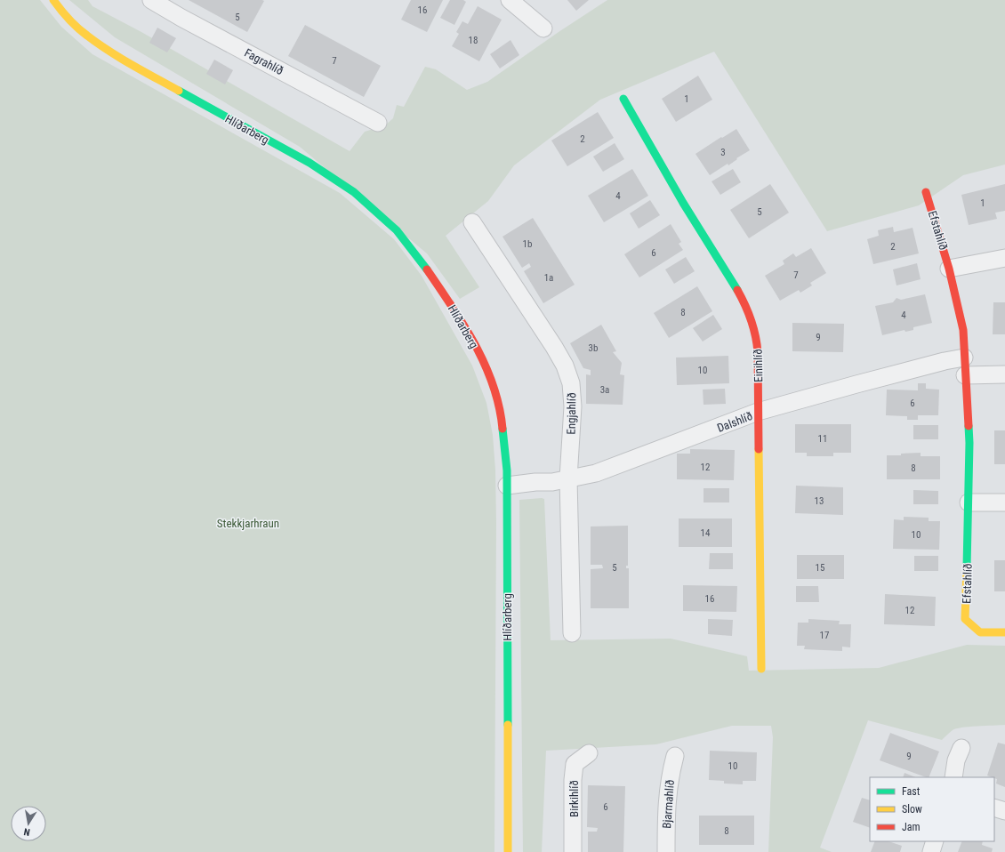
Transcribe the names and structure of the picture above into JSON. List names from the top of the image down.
{
  "streets": {
    "street": [
      "Fagrahlíð",
      "Hlíðarberg",
      "Efstahlíð",
      "Einihlíð",
      "Engjahlíð",
      "Dalshlíð",
      "Birkihlíð",
      "Bjarmahlíð"
    ]
  },
  "crossings": [
    ["Hlíðarberg", "Dalshlíð"],
    ["Efstahlíð", "Dalshlíð"],
    ["Einihlíð", "Dalshlíð"],
    ["Engjahlíð", "Dalshlíð"]
  ],
  "parks": ["Stekkjarhraun"],
  "house_numbers": [
    "16",
    "5",
    "18",
    "7",
    "1",
    "2",
    "3",
    "4",
    "1",
    "5",
    "1b",
    "2",
    "6",
    "7",
    "1a",
    "8",
    "4",
    "9",
    "3b",
    "10",
    "3a",
    "6",
    "11",
    "12",
    "8",
    "13",
    "14",
    "10",
    "5",
    "15",
    "16",
    "12",
    "17",
    "9",
    "10",
    "6",
    "8"
  ],
  "legend": ["Fast", "Slow", "Jam"],
  "north": "bottom"
}
